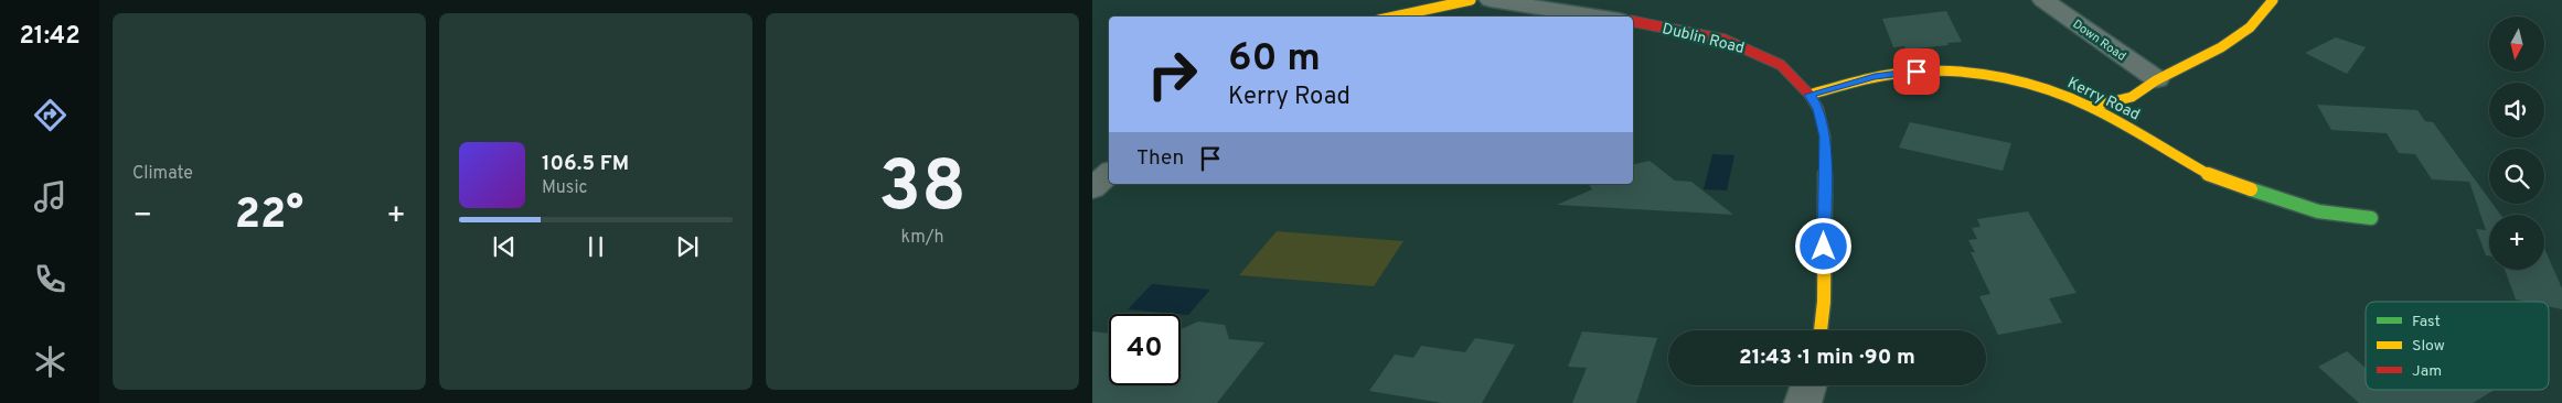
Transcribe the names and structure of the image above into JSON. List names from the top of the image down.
{
  "streets": {
    "street": ["Dublin Road", "Down Road", "Kerry Road"]
  },
  "crossings": [
    ["Dublin Road", "Kerry Road"]
  ],
  "legend": ["Fast", "Slow", "Jam"],
  "north": "bottom",
  "page": {
    "tabs": "21:42",
    "tile": [
      "Climate",
      ["38", "km/h"]
    ],
    "map_buttons": "+",
    "turn": ["60 m", "Kerry Road"],
    "then": "Then",
    "song": ["106.5 FM", "Music"],
    "heat": ["−", "22°", "+"],
    "limit": "40",
    "trip": "21:43 · 1 min · 90 m"
  }
}
